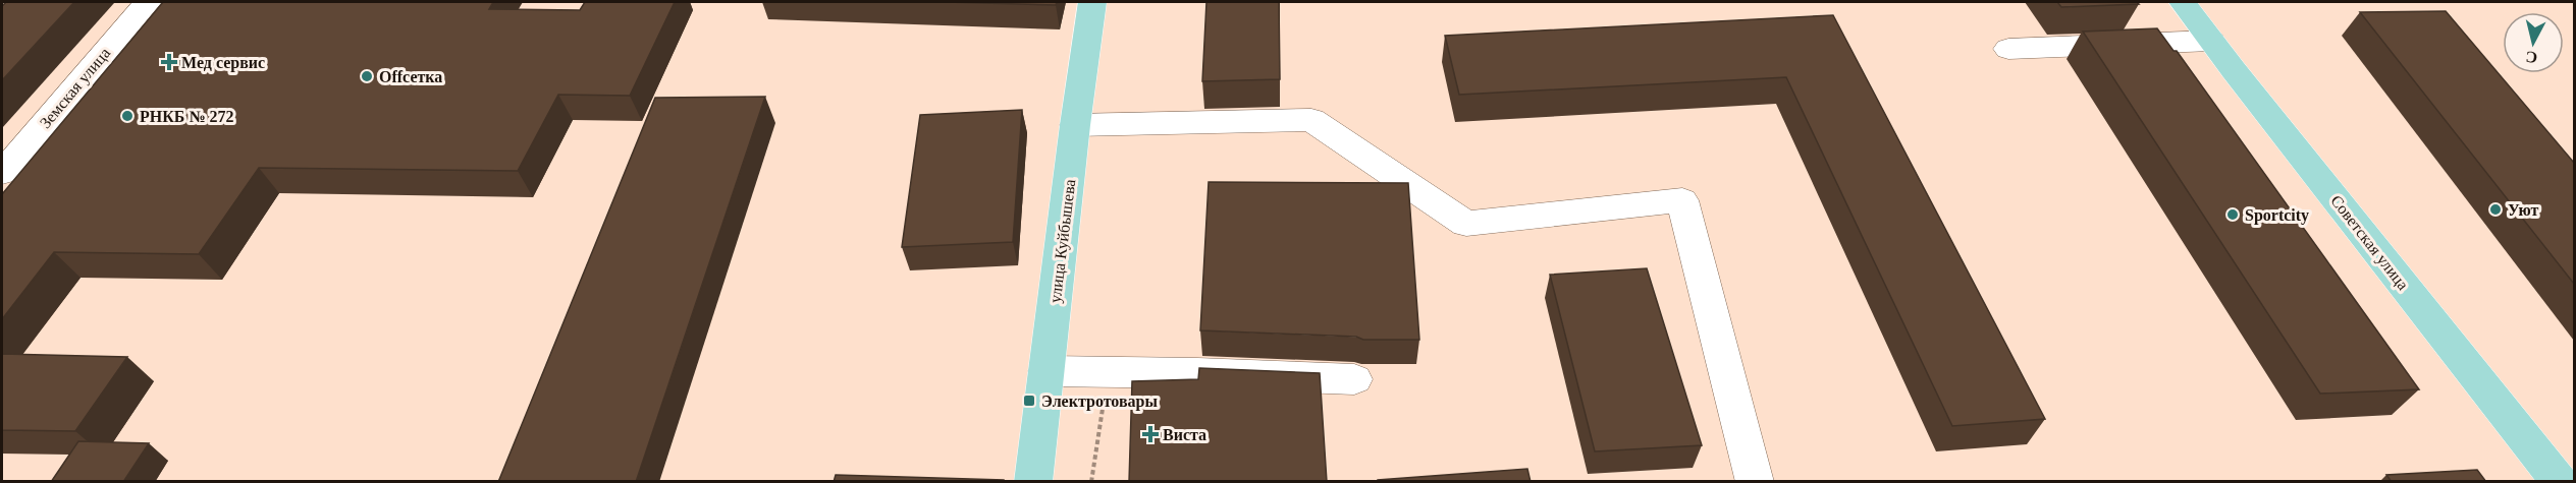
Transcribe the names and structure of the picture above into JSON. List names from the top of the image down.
{
  "streets": {
    "main road": ["улица Куйбышева", "Советская улица"],
    "street": ["Земская улица"]
  },
  "places": {
    "health": ["Мед сервис", "Виста"],
    "other": [
      "Offсетка",
      "РНКБ № 272",
      "Уют",
      "Sportcity"
    ],
    "transit": ["Электротовары"]
  },
  "north": "bottom"
}
